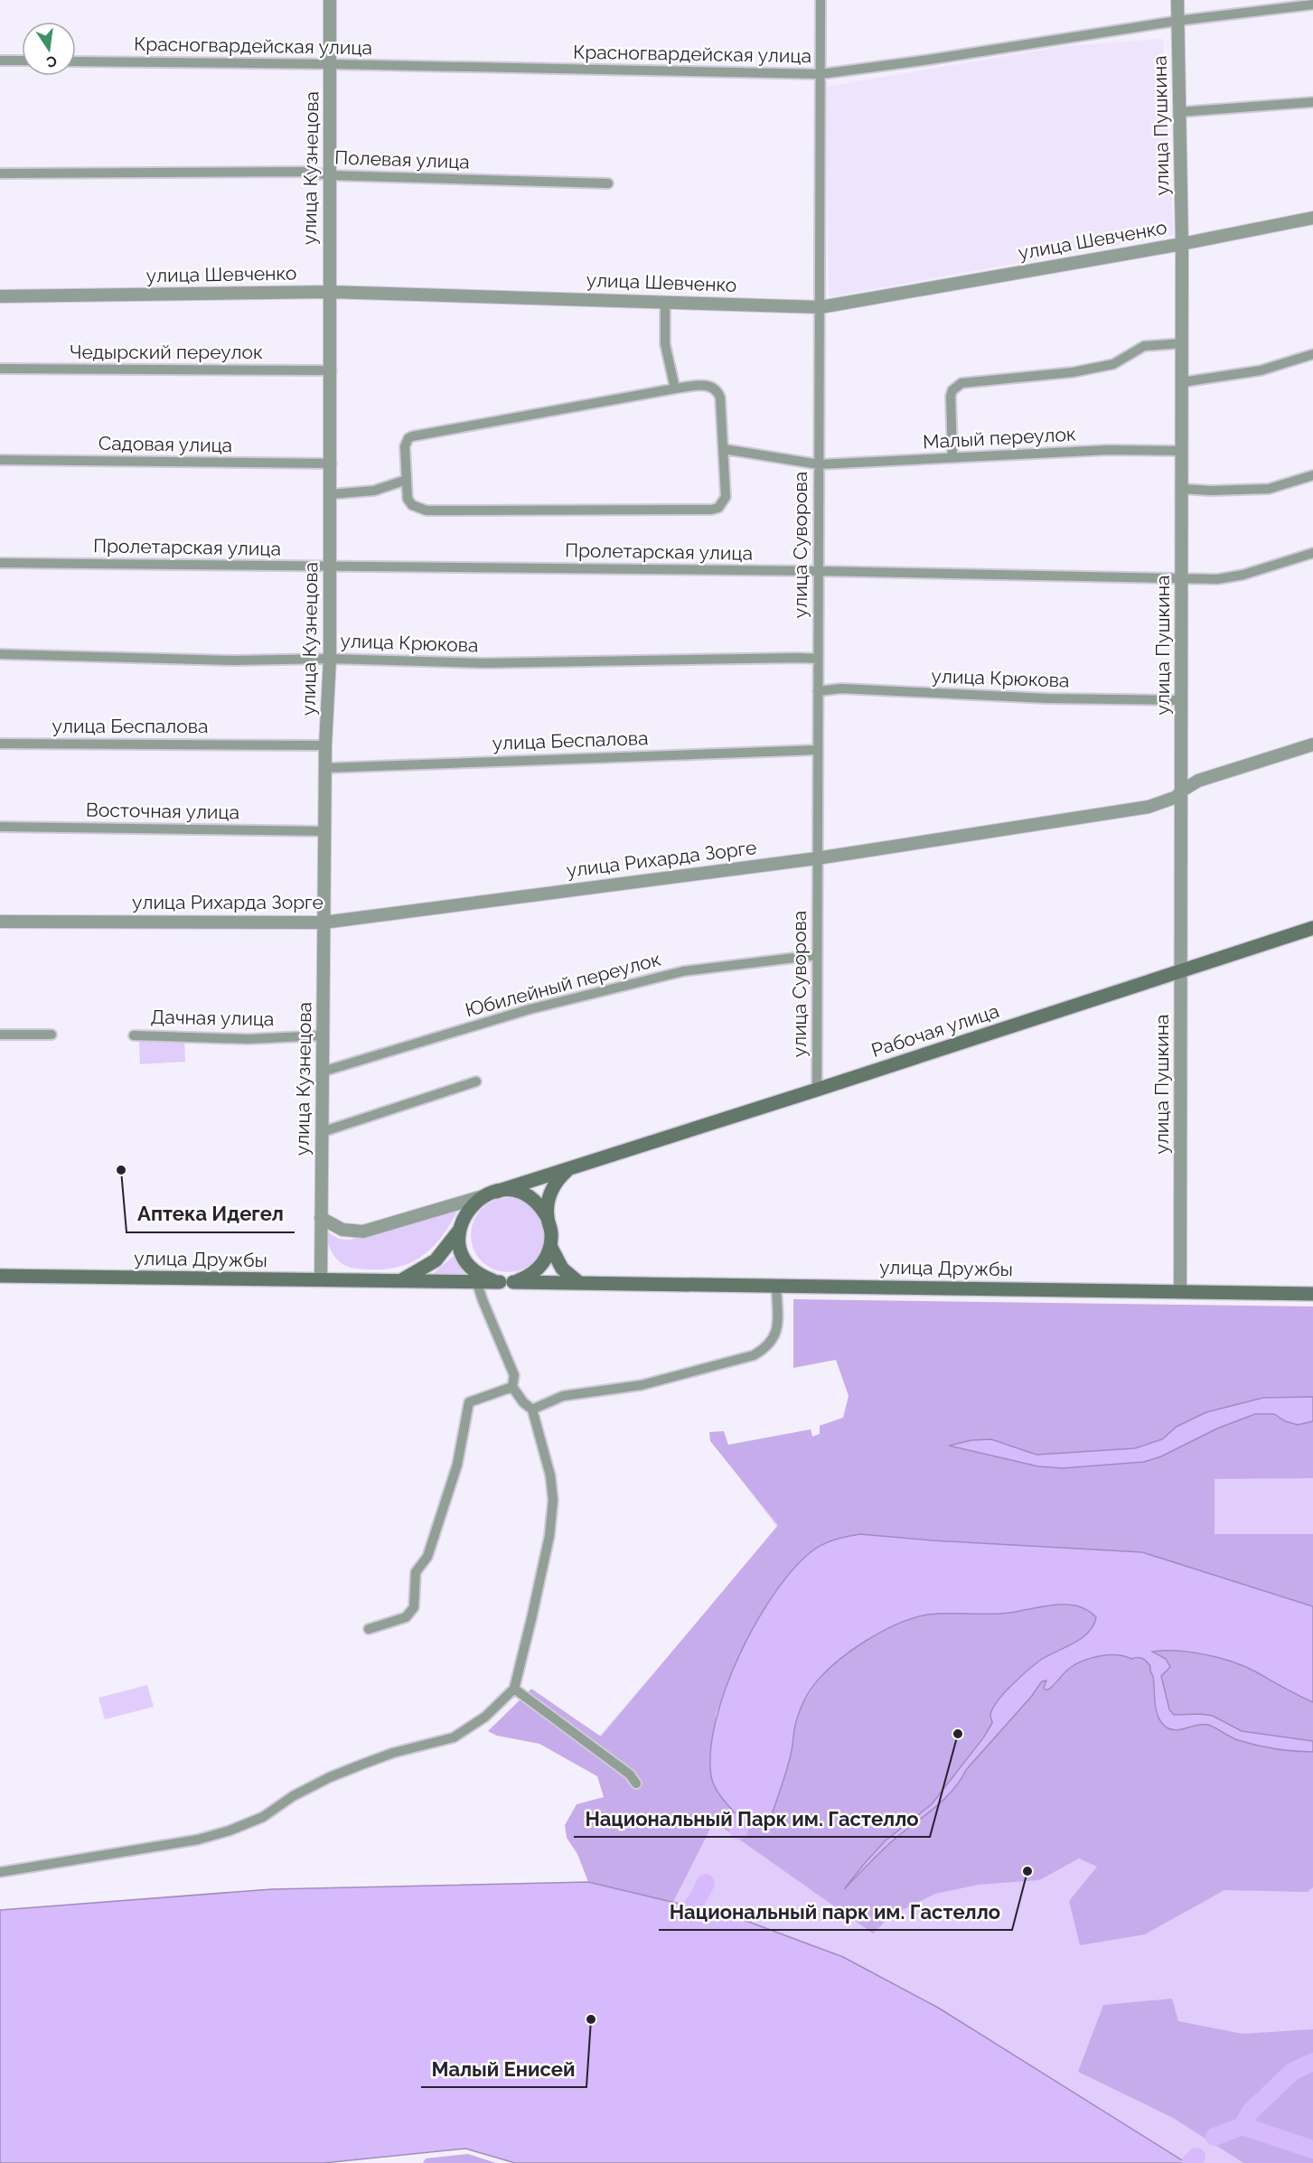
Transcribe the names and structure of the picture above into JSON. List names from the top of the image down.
{
  "streets": {
    "main road": ["Рабочая улица", "улица Дружбы"],
    "street": [
      "Красногвардейская улица",
      "улица Пушкина",
      "Полевая улица",
      "улица Кузнецова",
      "улица Шевченко",
      "Чедырский переулок",
      "Малый переулок",
      "Садовая улица",
      "улица Суворова",
      "Пролетарская улица",
      "улица Крюкова",
      "улица Беспалова",
      "Восточная улица",
      "улица Рихарда Зорге",
      "Юбилейный переулок",
      "Дачная улица"
    ]
  },
  "crossings": [
    ["Красногвардейская улица", "улица Пушкина"],
    ["Красногвардейская улица", "улица Кузнецова"],
    ["Красногвардейская улица", "улица Суворова"],
    ["улица Пушкина", "улица Шевченко"],
    ["улица Пушкина", "Малый переулок"],
    ["улица Пушкина", "Пролетарская улица"],
    ["улица Пушкина", "улица Крюкова"],
    ["улица Пушкина", "улица Рихарда Зорге"],
    ["улица Пушкина", "Рабочая улица"],
    ["улица Пушкина", "улица Дружбы"],
    ["Полевая улица", "улица Кузнецова"],
    ["улица Кузнецова", "улица Шевченко"],
    ["улица Кузнецова", "Чедырский переулок"],
    ["улица Кузнецова", "Садовая улица"],
    ["улица Кузнецова", "Пролетарская улица"],
    ["улица Кузнецова", "улица Крюкова"],
    ["улица Кузнецова", "улица Беспалова"],
    ["улица Кузнецова", "Восточная улица"],
    ["улица Кузнецова", "улица Рихарда Зорге"],
    ["улица Кузнецова", "Юбилейный переулок"],
    ["улица Кузнецова", "Дачная улица"],
    ["улица Кузнецова", "улица Дружбы"],
    ["улица Шевченко", "улица Суворова"],
    ["Малый переулок", "улица Суворова"],
    ["улица Суворова", "Пролетарская улица"],
    ["улица Суворова", "улица Крюкова"],
    ["улица Суворова", "улица Беспалова"],
    ["улица Суворова", "улица Рихарда Зорге"],
    ["улица Суворова", "Юбилейный переулок"],
    ["улица Суворова", "Рабочая улица"],
    ["Рабочая улица", "улица Дружбы"]
  ],
  "places": [
    "Аптека Идегел",
    "Национальный Парк им. Гастелло",
    "Национальный парк им. Гастелло",
    "Малый Енисей"
  ],
  "north": "bottom"
}
